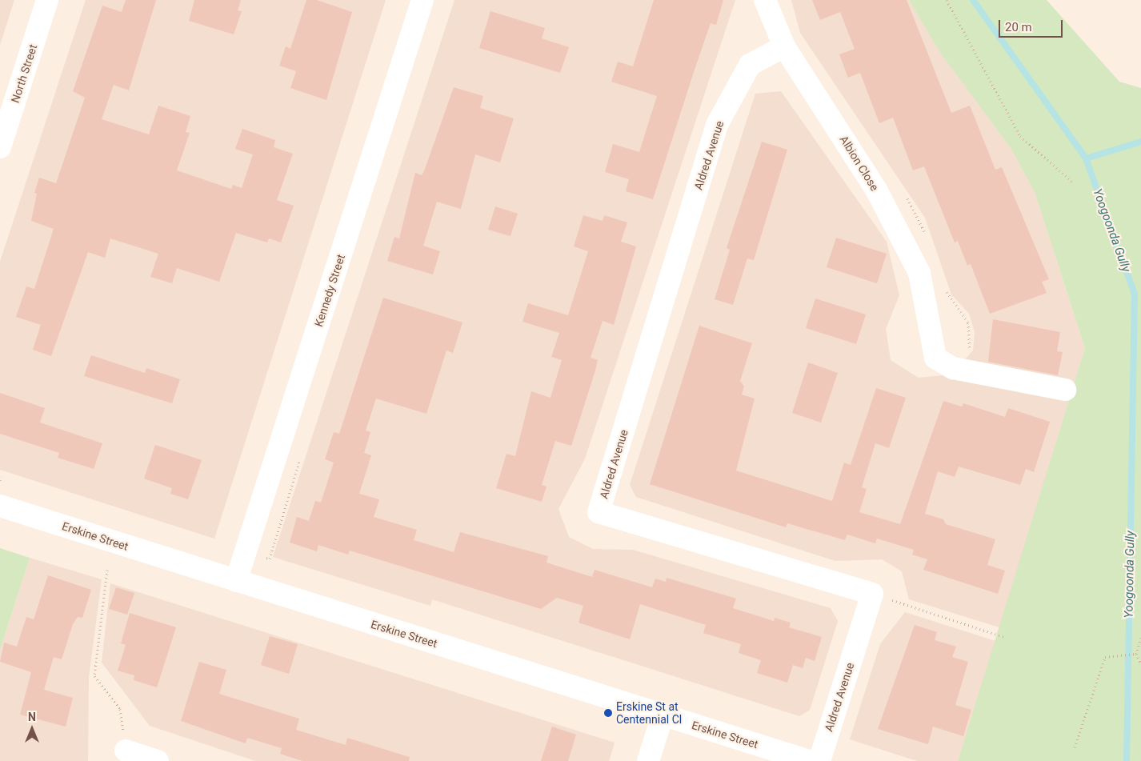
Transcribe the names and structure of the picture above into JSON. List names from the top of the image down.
{
  "streets": {
    "street": [
      "North Street",
      "Aldred Avenue",
      "Albion Close",
      "Kennedy Street",
      "Erskine Street"
    ]
  },
  "crossings": [
    ["Aldred Avenue", "Albion Close"],
    ["Kennedy Street", "Erskine Street"]
  ],
  "water": ["Yoogoonda Gully"],
  "places": ["Erskine St at Centennial Cl"],
  "scale_bar": "20 m",
  "north": "top"
}
